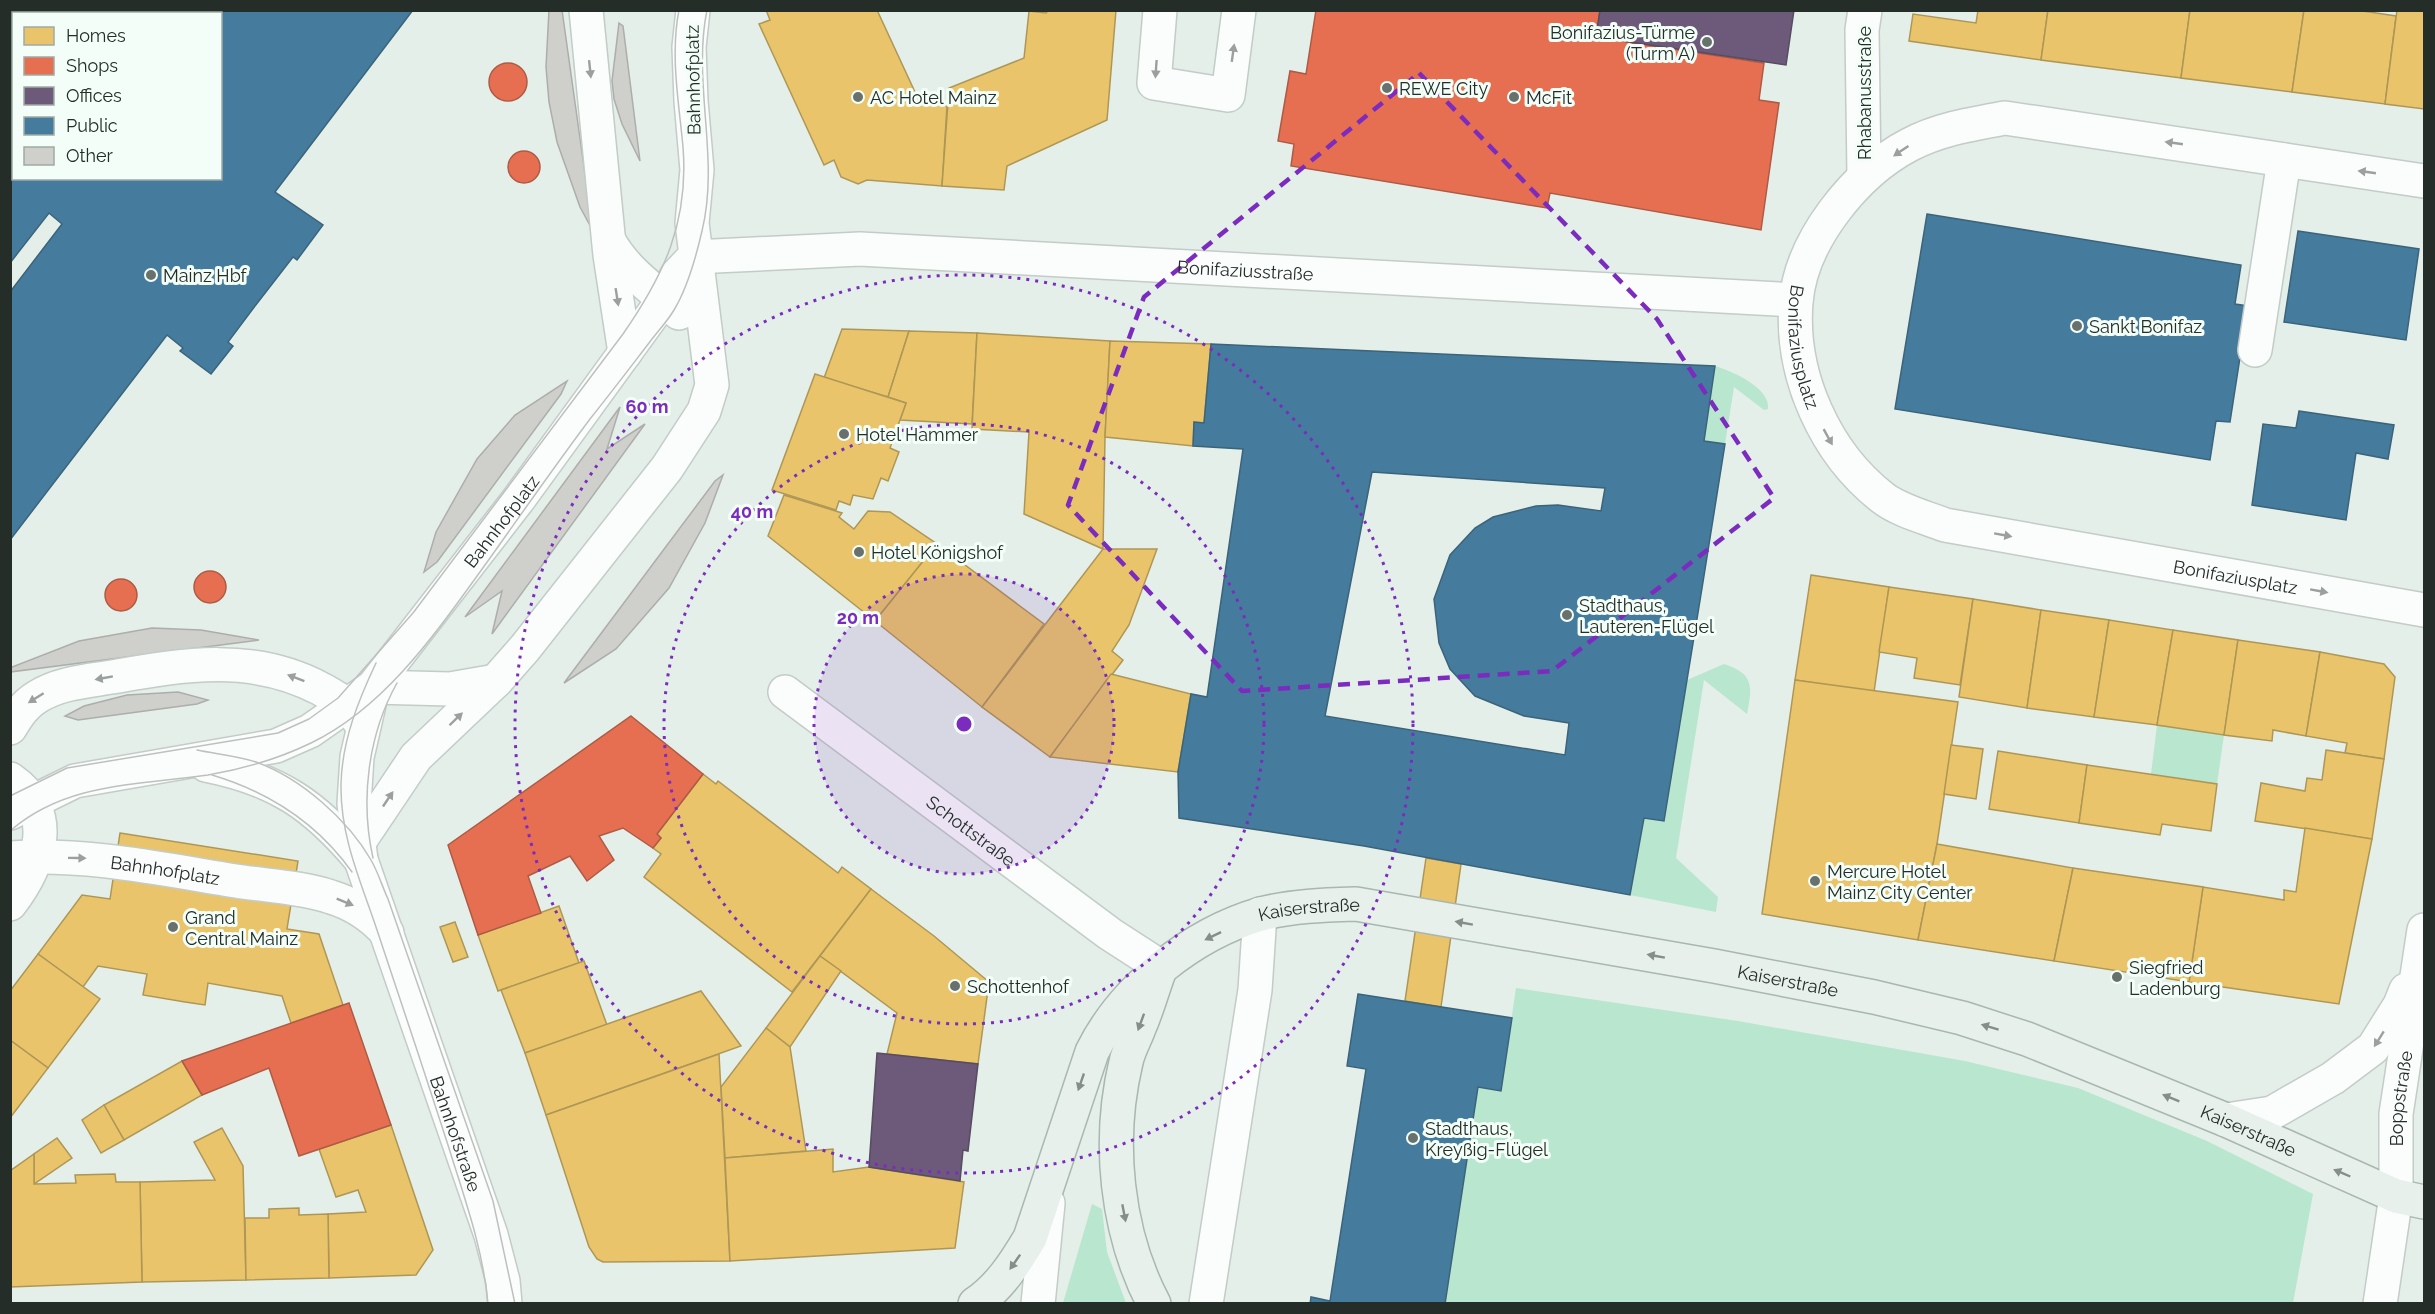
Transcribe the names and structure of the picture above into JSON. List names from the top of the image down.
{
  "streets": {
    "main road": ["Kaiserstraße"],
    "street": [
      "Bahnhofplatz",
      "Rhabanusstraße",
      "Bonifaziusstraße",
      "Bonifaziusplatz",
      "Schottstraße",
      "Boppstraße",
      "Bahnhofstraße"
    ]
  },
  "crossings": [
    ["Bahnhofplatz", "Bonifaziusstraße"],
    ["Bahnhofplatz", "Bahnhofstraße"],
    ["Rhabanusstraße", "Bonifaziusplatz"],
    ["Bonifaziusstraße", "Bonifaziusplatz"],
    ["Schottstraße", "Kaiserstraße"],
    ["Kaiserstraße", "Boppstraße"]
  ],
  "one_way": ["Kaiserstraße"],
  "places": [
    "Bonifazius-Türme (Turm A)",
    "REWE City",
    "AC Hotel Mainz",
    "McFit",
    "Mainz Hbf",
    "Sankt Bonifaz",
    "Hotel Hammer",
    "Hotel Königshof",
    "Stadthaus, Lauteren-Flügel",
    "Mercure Hotel Mainz City Center",
    "Grand Central Mainz",
    "Siegfried Ladenburg",
    "Schottenhof",
    "Stadthaus, Kreyßig-Flügel"
  ],
  "legend": [
    "Homes",
    "Shops",
    "Offices",
    "Public",
    "Other"
  ],
  "rings": ["60 m", "40 m", "20 m"]
}
